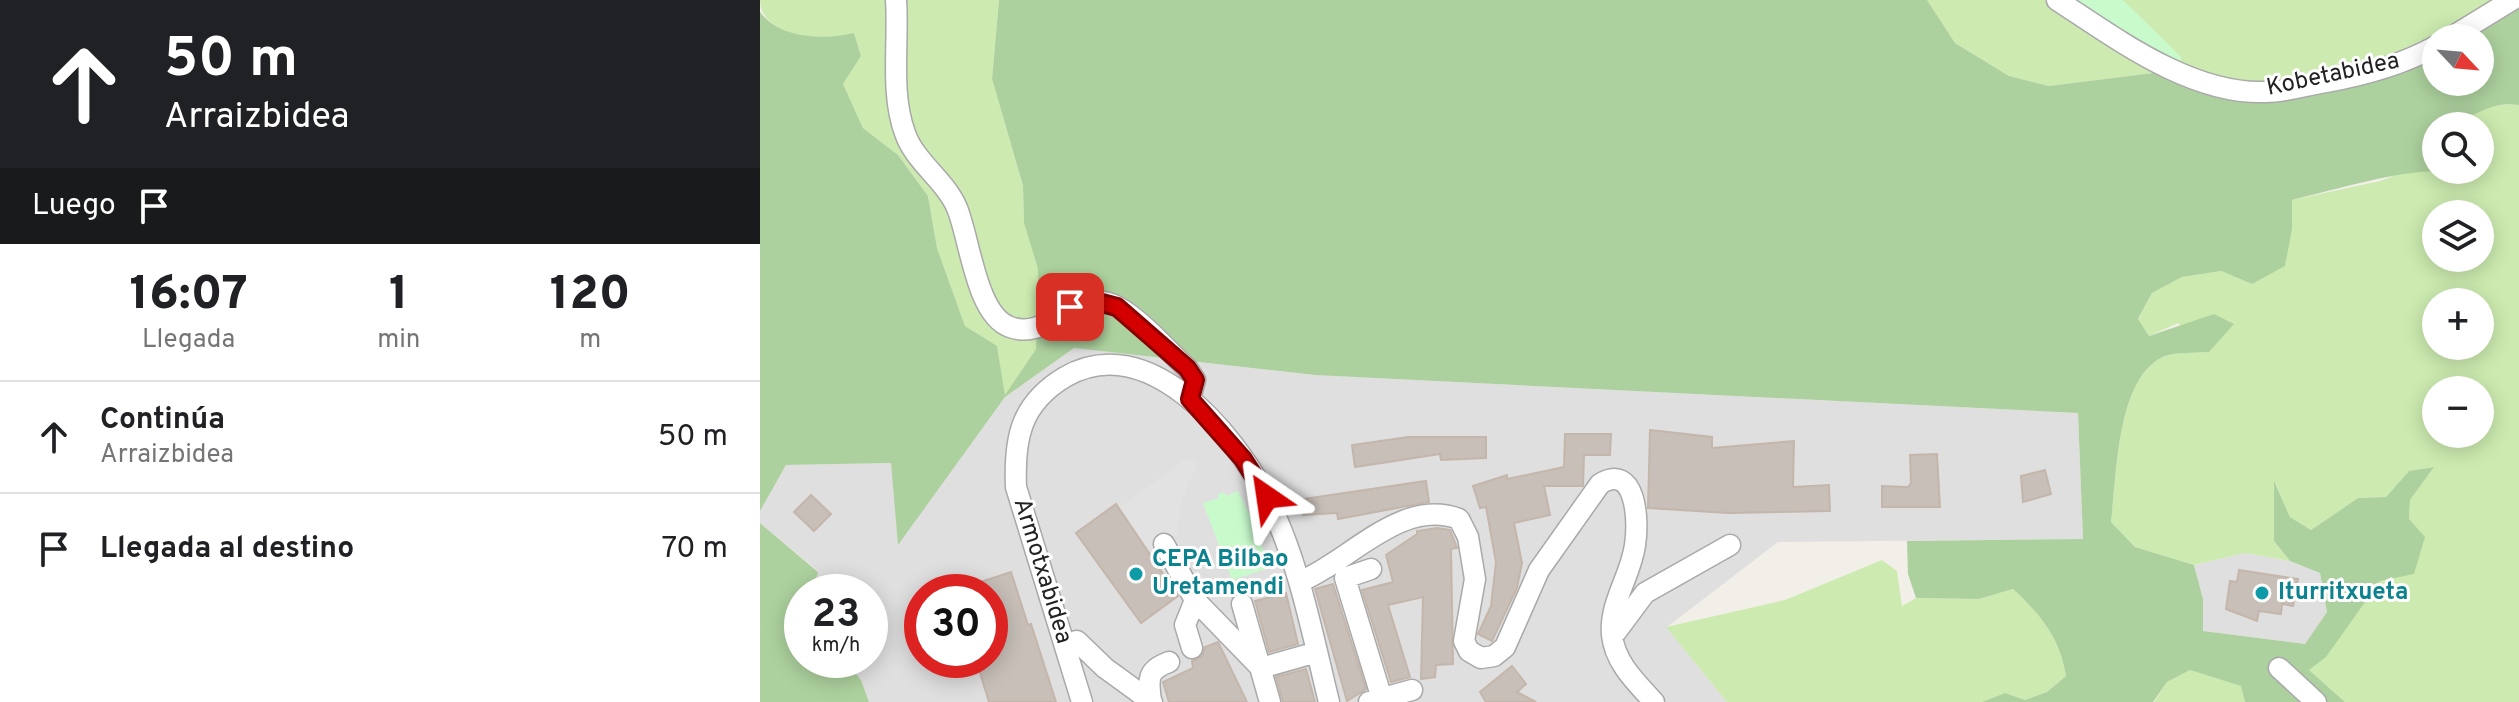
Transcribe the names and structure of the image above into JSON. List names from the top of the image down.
{
  "streets": {
    "street": ["Kobetabidea", "Armotxabidea"]
  },
  "places": ["CEPA Bilbao Uretamendi", "Iturritxueta"],
  "north": "bottom right",
  "page": {
    "turn": ["50 m", "Arraizbidea"],
    "map_buttons": ["+", "−"],
    "then": "Luego",
    "eta": [
      "16:07",
      "Llegada",
      "1",
      "min",
      "120",
      "m"
    ],
    "list": [
      {
        "name": "Continúa",
        "note": "Arraizbidea",
        "value": "50 m"
      },
      {
        "name": "Llegada al destino",
        "value": "70 m"
      }
    ],
    "speed": "23 km/h",
    "limit": "30"
  }
}
